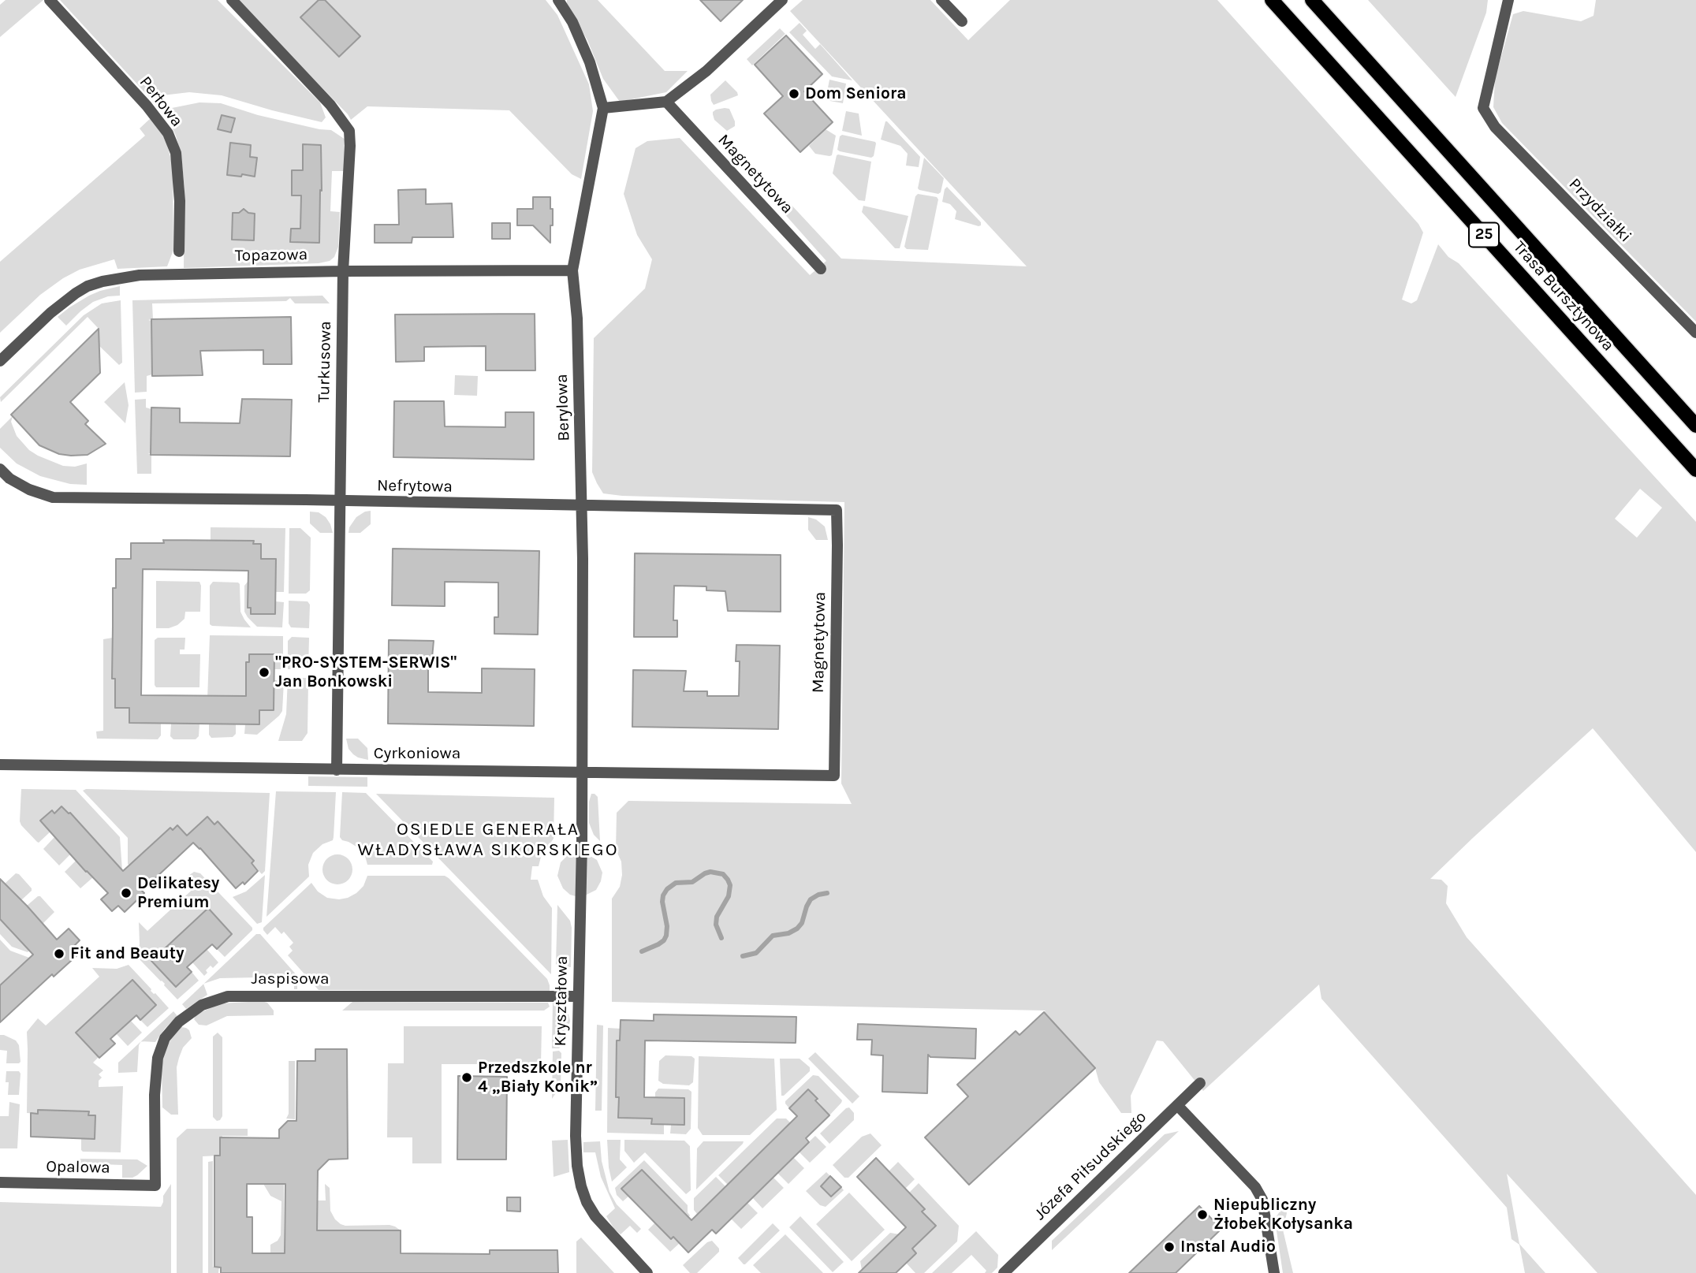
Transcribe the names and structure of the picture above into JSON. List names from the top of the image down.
{
  "streets": {
    "main road": ["25", "Trasa Bursztynowa"],
    "street": [
      "Perłowa",
      "Magnetytowa",
      "Przydziałki",
      "Topazowa",
      "Turkusowa",
      "Berylowa",
      "Nefrytowa",
      "Cyrkoniowa",
      "Jaspisowa",
      "Kryształowa",
      "Józefa Piłsudskiego",
      "Opalowa"
    ]
  },
  "crossings": [
    ["Magnetytowa", "Nefrytowa"],
    ["Magnetytowa", "Cyrkoniowa"],
    ["Topazowa", "Turkusowa"],
    ["Topazowa", "Berylowa"],
    ["Turkusowa", "Nefrytowa"],
    ["Turkusowa", "Cyrkoniowa"],
    ["Berylowa", "Nefrytowa"],
    ["Berylowa", "Cyrkoniowa"],
    ["Berylowa", "Kryształowa"],
    ["Cyrkoniowa", "Kryształowa"],
    ["Jaspisowa", "Kryształowa"],
    ["Jaspisowa", "Opalowa"]
  ],
  "districts": ["OSIEDLE GENERAŁA WŁADYSŁAWA SIKORSKIEGO"],
  "places": [
    "Dom Seniora",
    "\"PRO-SYSTEM-SERWIS\" Jan Bonkowski",
    "Delikatesy Premium",
    "Fit and Beauty",
    "Przedszkole nr 4 „Biały Konik”",
    "Niepubliczny Żłobek Kołysanka",
    "Instal Audio"
  ]
}
